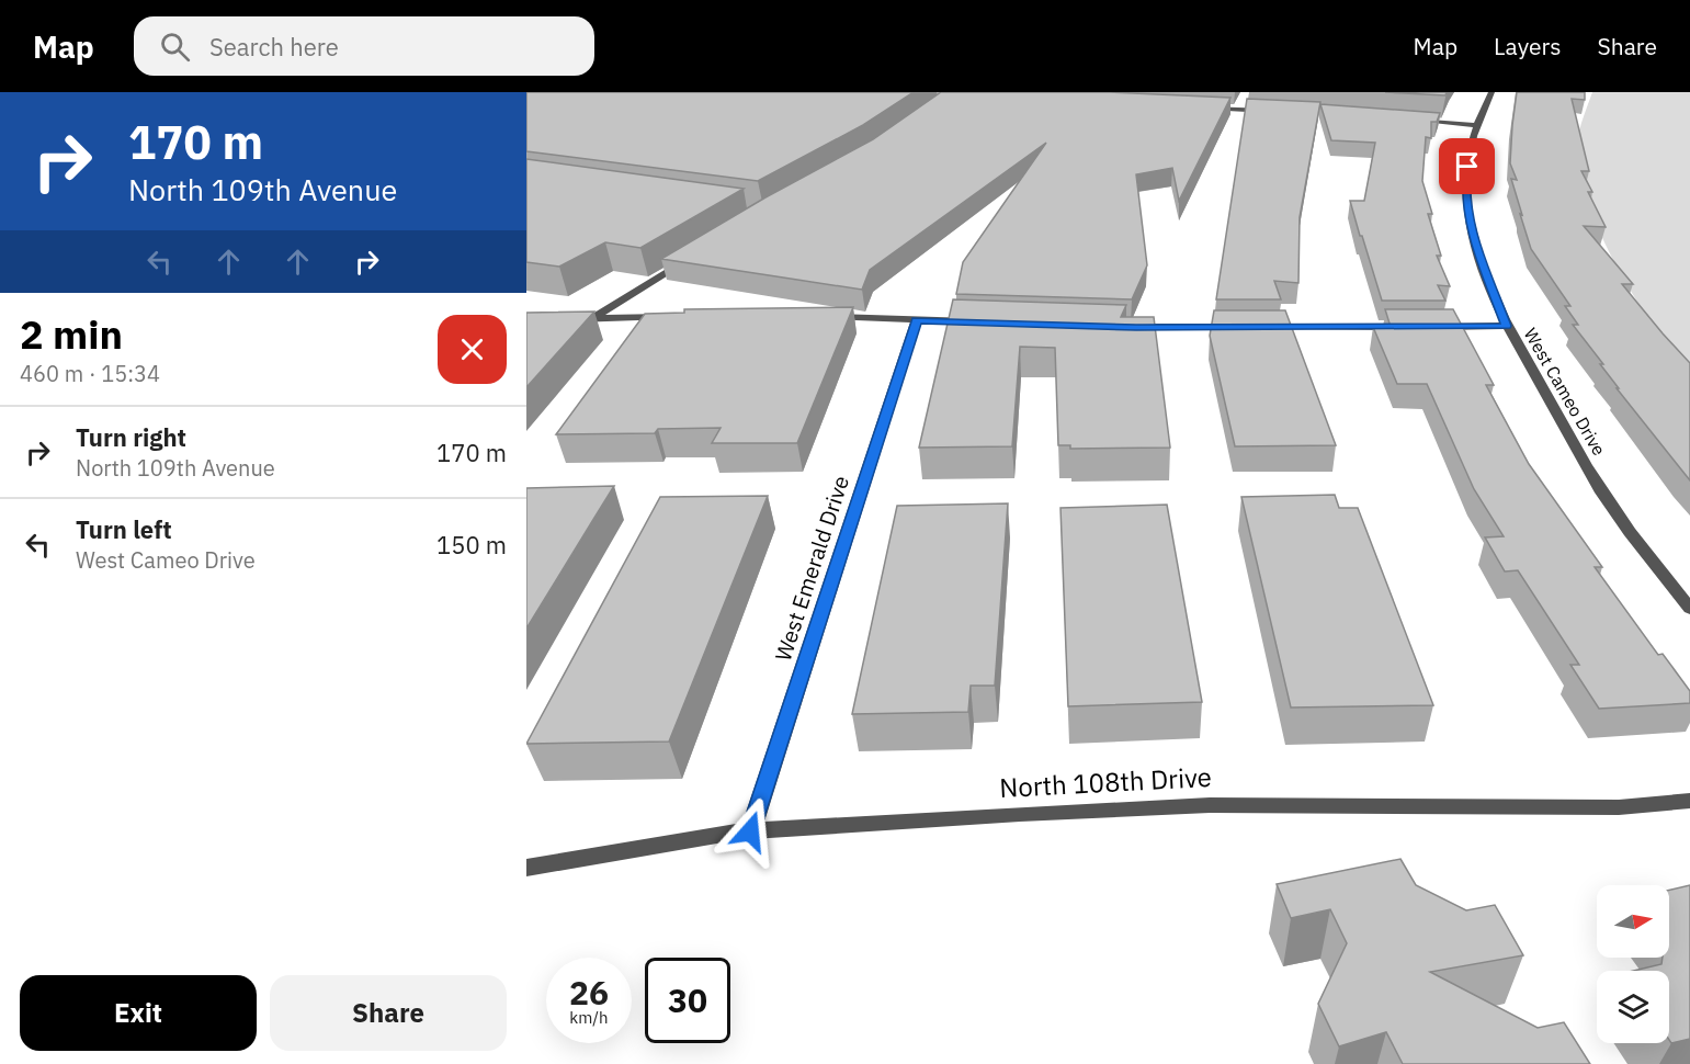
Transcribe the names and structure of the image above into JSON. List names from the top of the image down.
{
  "streets": {
    "street": ["West Cameo Drive", "West Emerald Drive", "North 108th Drive"]
  },
  "crossings": [
    ["West Emerald Drive", "North 108th Drive"]
  ],
  "north": "right",
  "page": {
    "header": "Map",
    "search": "Search here",
    "nav": ["Map", "Layers", "Share"],
    "turn": ["170 m", "North 109th Avenue"],
    "heading": ["2 min", "460 m · 15:34"],
    "list": [
      {
        "name": "Turn right",
        "note": "North 109th Avenue",
        "value": "170 m"
      },
      {
        "name": "Turn left",
        "note": "West Cameo Drive",
        "value": "150 m"
      }
    ],
    "speed": "26 km/h",
    "limit": "30",
    "buttons": ["Exit", "Share"]
  }
}
